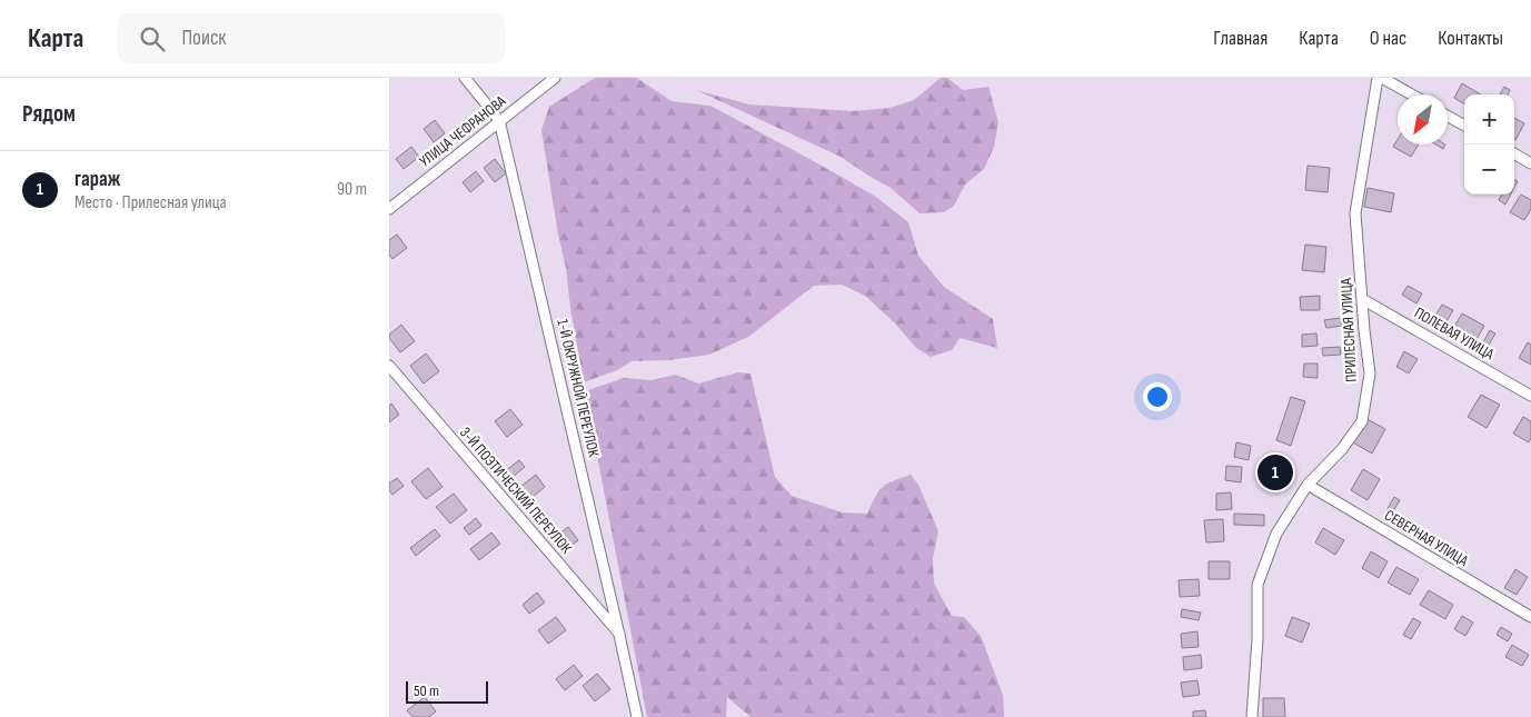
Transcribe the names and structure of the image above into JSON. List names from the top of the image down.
{
  "streets": {
    "street": [
      "УЛИЦА ЧЕФРАНОВА",
      "ПРИЛЕСНАЯ УЛИЦА",
      "ПОЛЕВАЯ УЛИЦА",
      "1-Й ОКРУЖНОЙ ПЕРЕУЛОК",
      "3-Й ПОЭТИЧЕСКИЙ ПЕРЕУЛОК",
      "СЕВЕРНАЯ УЛИЦА"
    ]
  },
  "crossings": [
    ["УЛИЦА ЧЕФРАНОВА", "1-Й ОКРУЖНОЙ ПЕРЕУЛОК"],
    ["ПРИЛЕСНАЯ УЛИЦА", "ПОЛЕВАЯ УЛИЦА"],
    ["ПРИЛЕСНАЯ УЛИЦА", "СЕВЕРНАЯ УЛИЦА"],
    ["1-Й ОКРУЖНОЙ ПЕРЕУЛОК", "3-Й ПОЭТИЧЕСКИЙ ПЕРЕУЛОК"]
  ],
  "scale_bar": "50 m",
  "north": "bottom left",
  "page": {
    "header": "Карта",
    "search": "Поиск",
    "nav": [
      "Главная",
      "Карта",
      "О нас",
      "Контакты"
    ],
    "heading": "Рядом",
    "map_buttons": ["+", "−"],
    "list": [
      {
        "mark": "1",
        "name": "гараж",
        "note": "Место · Прилесная улица",
        "value": "90 m"
      }
    ],
    "pins": "1",
    "scale": "50 m"
  }
}
